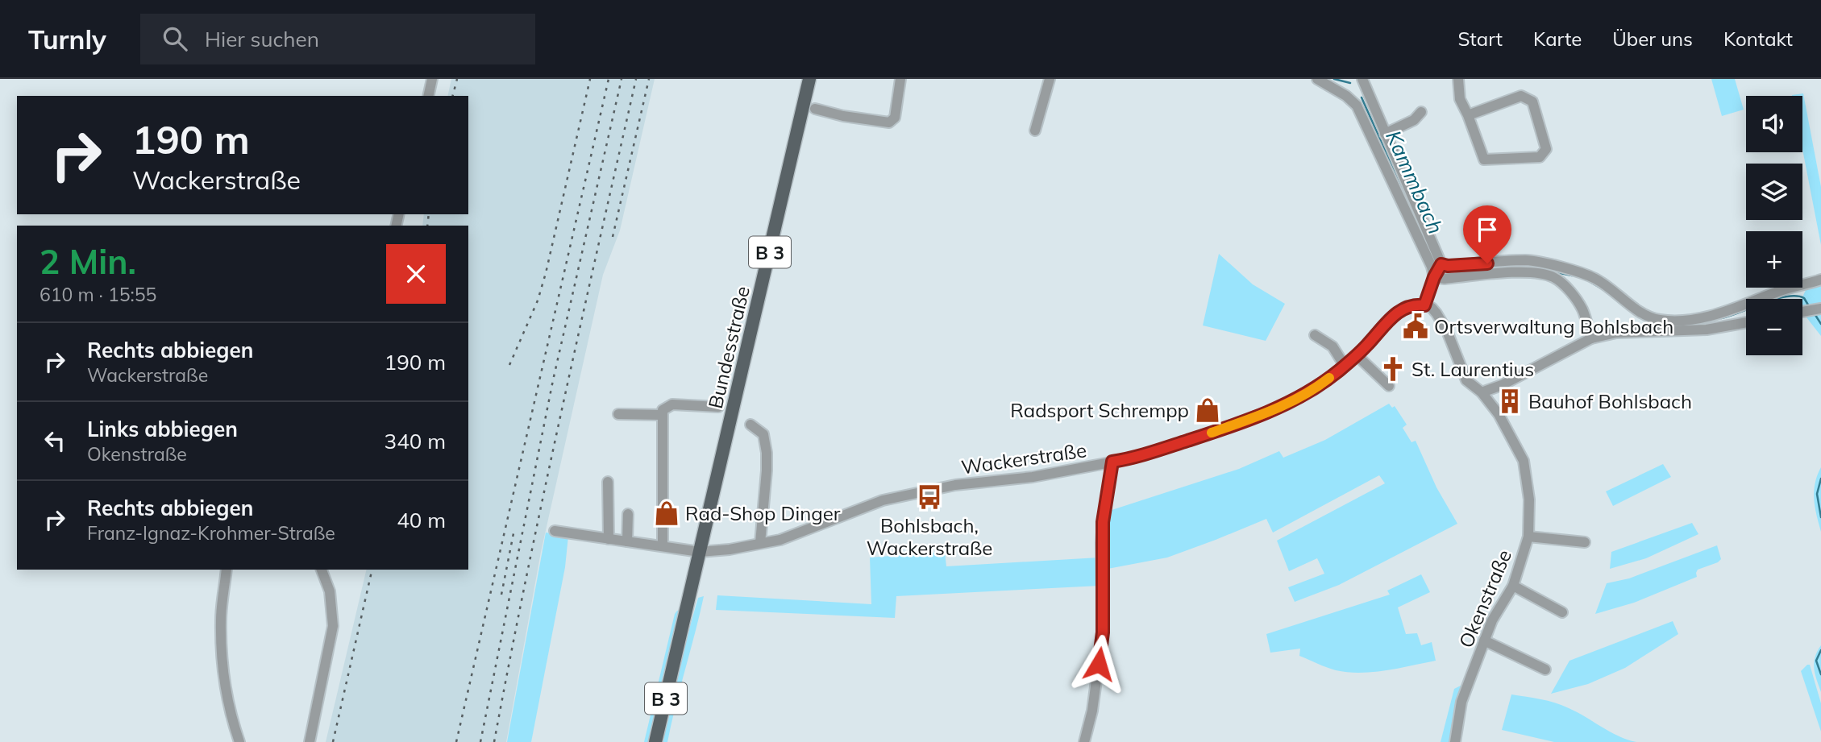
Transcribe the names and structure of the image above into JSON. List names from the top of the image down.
{
  "streets": {
    "main road": ["B 3", "Bundesstraße"],
    "street": ["Wackerstraße", "Okenstraße"]
  },
  "crossings": [
    ["B 3", "Bundesstraße"],
    ["B 3", "Wackerstraße"],
    ["Bundesstraße", "Wackerstraße"],
    ["Wackerstraße", "Okenstraße"]
  ],
  "water": ["Kammbach"],
  "places": {
    "public building": ["Ortsverwaltung Bohlsbach"],
    "church": ["St. Laurentius"],
    "building": ["Bauhof Bohlsbach"],
    "shop": ["Radsport Schrempp", "Rad-Shop Dinger"],
    "bus stop": ["Bohlsbach, Wackerstraße"]
  },
  "page": {
    "header": "Turnly",
    "search": "Hier suchen",
    "nav": [
      "Start",
      "Karte",
      "Über uns",
      "Kontakt"
    ],
    "map_buttons": ["+", "−"],
    "turn": ["190 m", "Wackerstraße"],
    "heading": ["2 Min.", "610 m · 15:55"],
    "list": [
      {
        "name": "Rechts abbiegen",
        "note": "Wackerstraße",
        "value": "190 m"
      },
      {
        "name": "Links abbiegen",
        "note": "Okenstraße",
        "value": "340 m"
      },
      {
        "name": "Rechts abbiegen",
        "note": "Franz-Ignaz-Krohmer-Straße",
        "value": "40 m"
      }
    ]
  }
}
